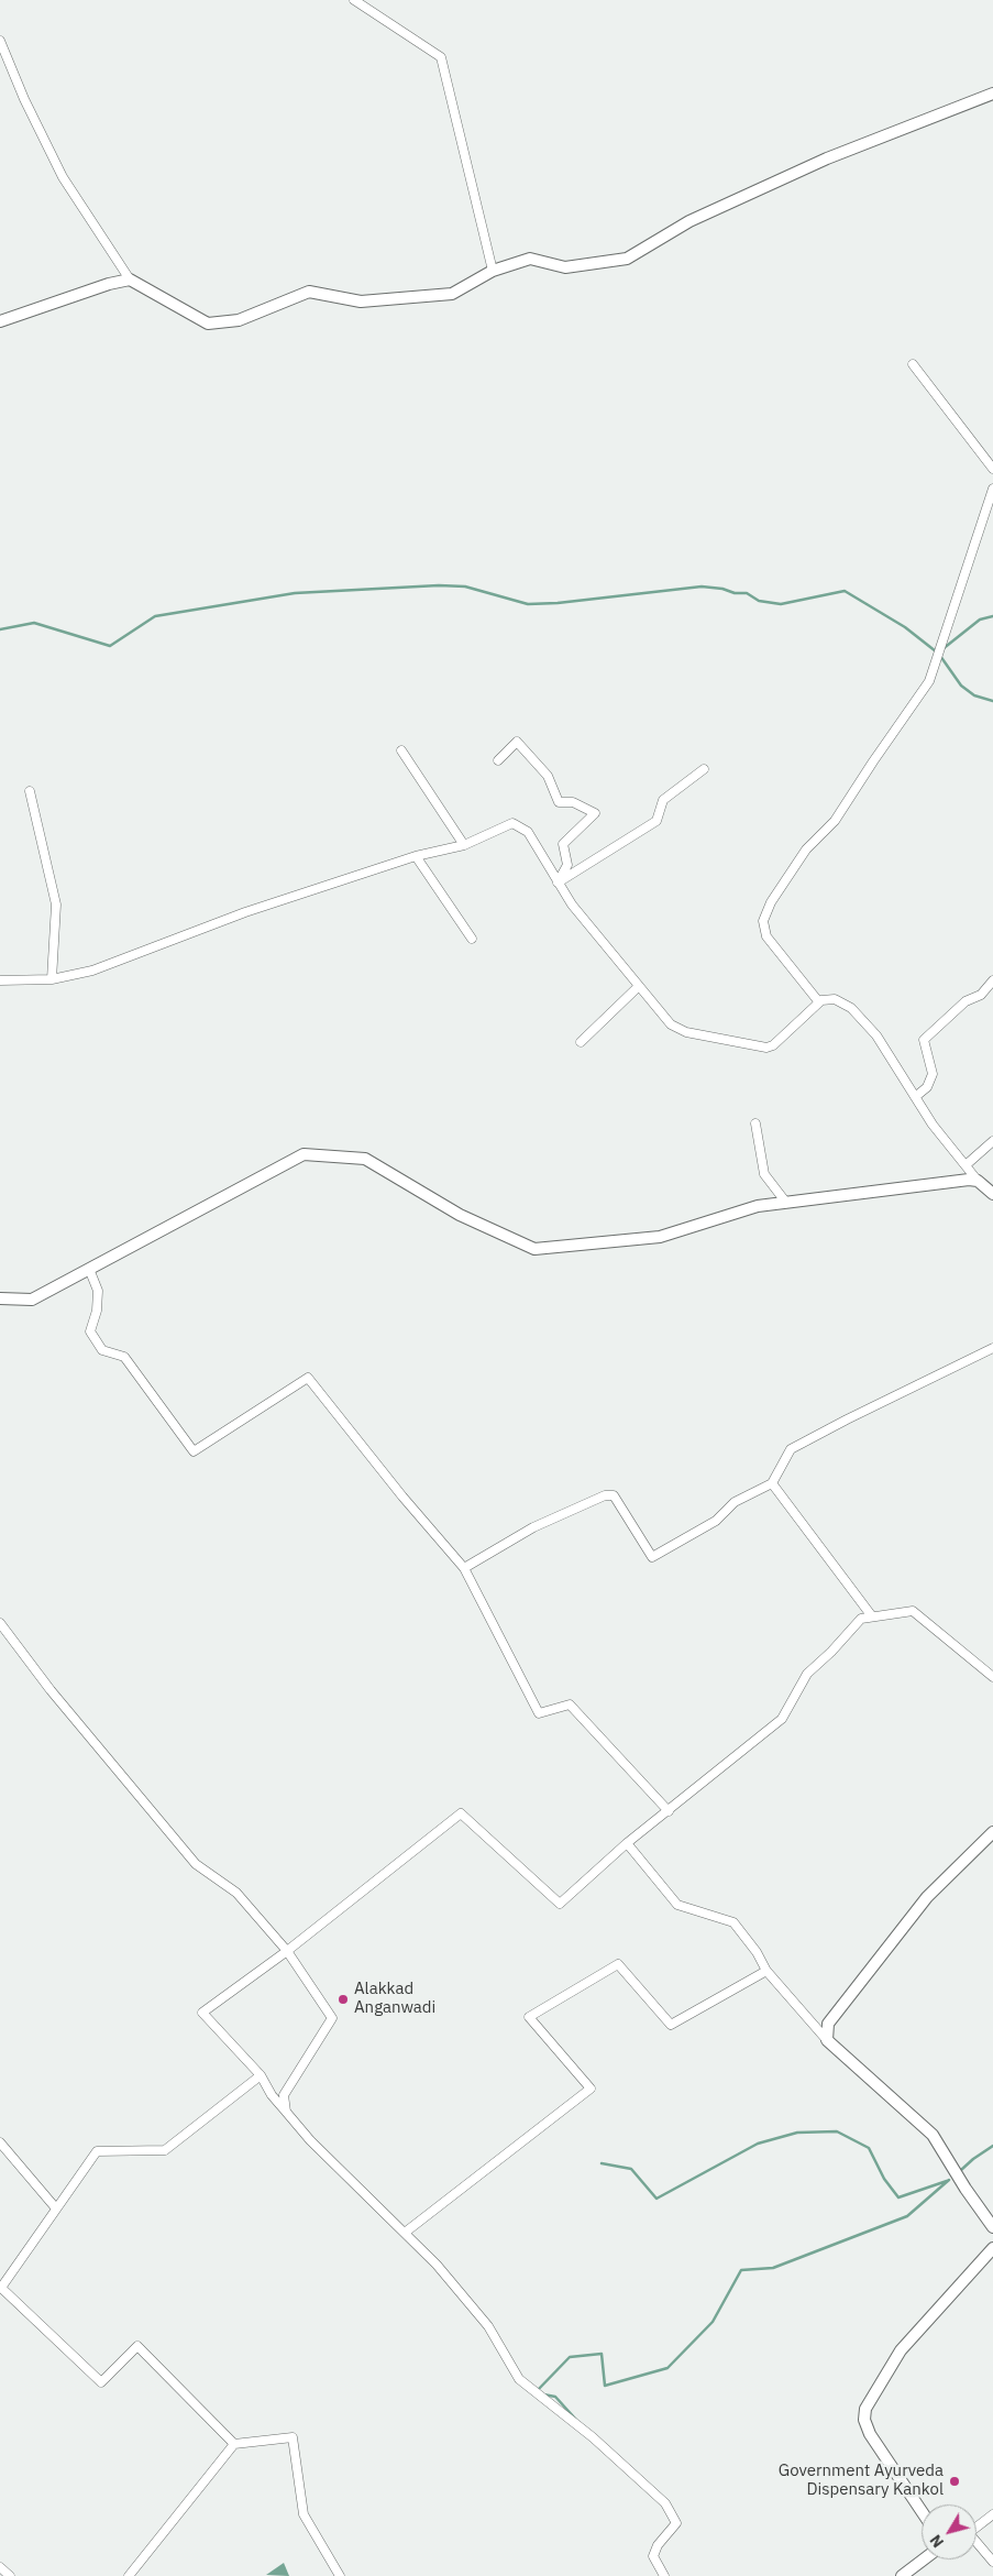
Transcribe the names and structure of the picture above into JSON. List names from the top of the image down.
{
  "places": ["Alakkad Anganwadi", "Government Ayurveda Dispensary Kankol"],
  "north": "bottom left"
}
